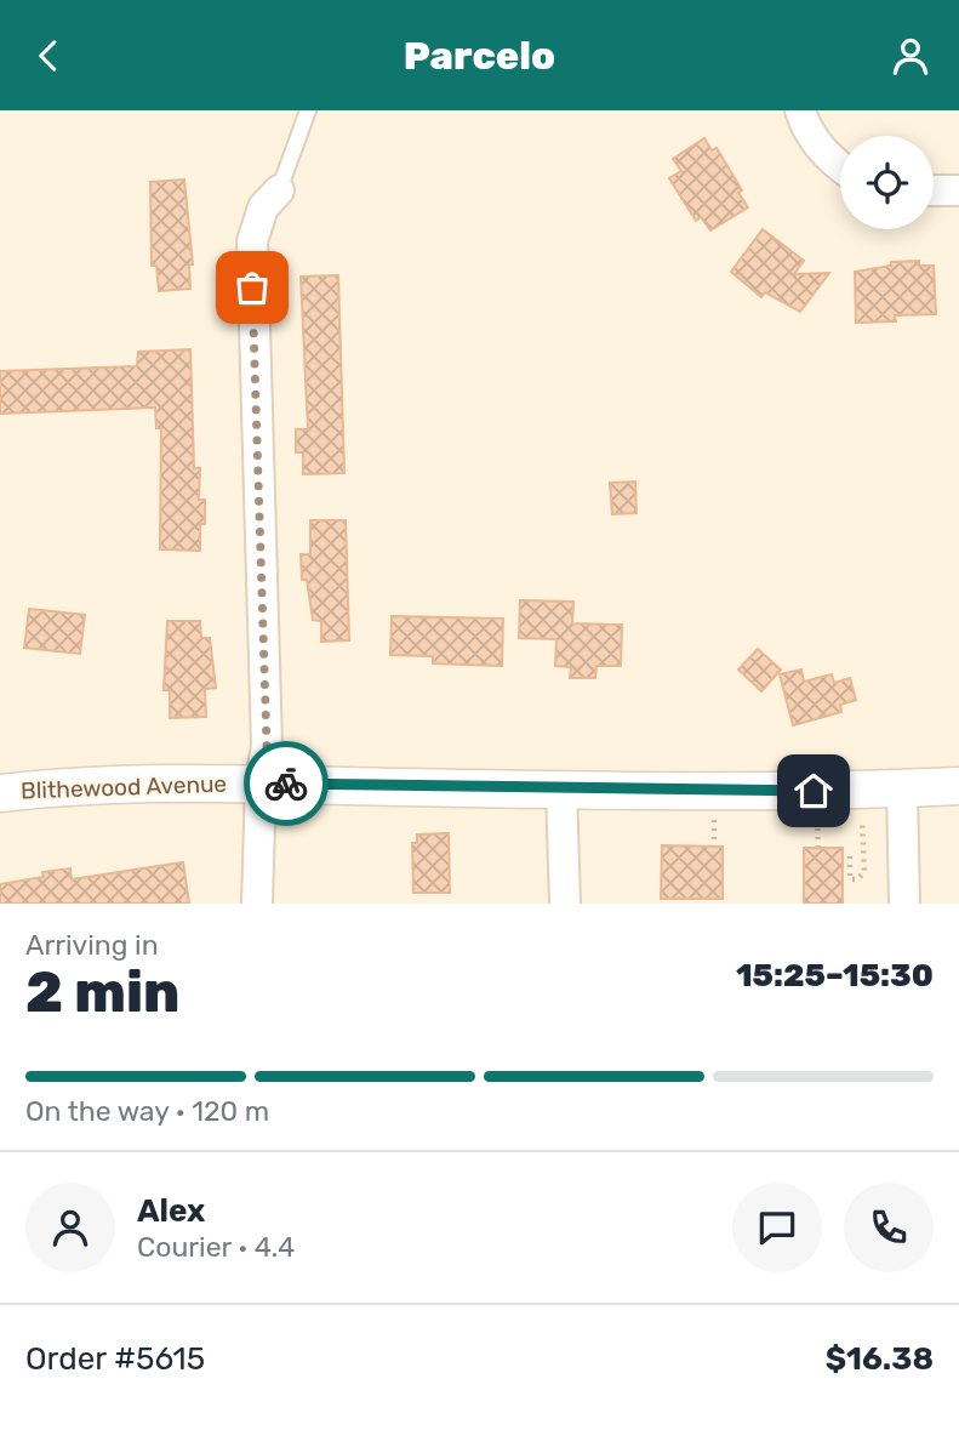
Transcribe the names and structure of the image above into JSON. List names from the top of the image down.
{
  "streets": {
    "street": ["Blithewood Avenue"]
  },
  "page": {
    "header": "Parcelo",
    "heading": ["2 min", "Arriving in", "15:25–15:30"],
    "panel": [
      "Alex",
      "Courier · 4.4",
      "Order #5615",
      "$16.38"
    ],
    "bar": "On the way · 120 m"
  }
}
